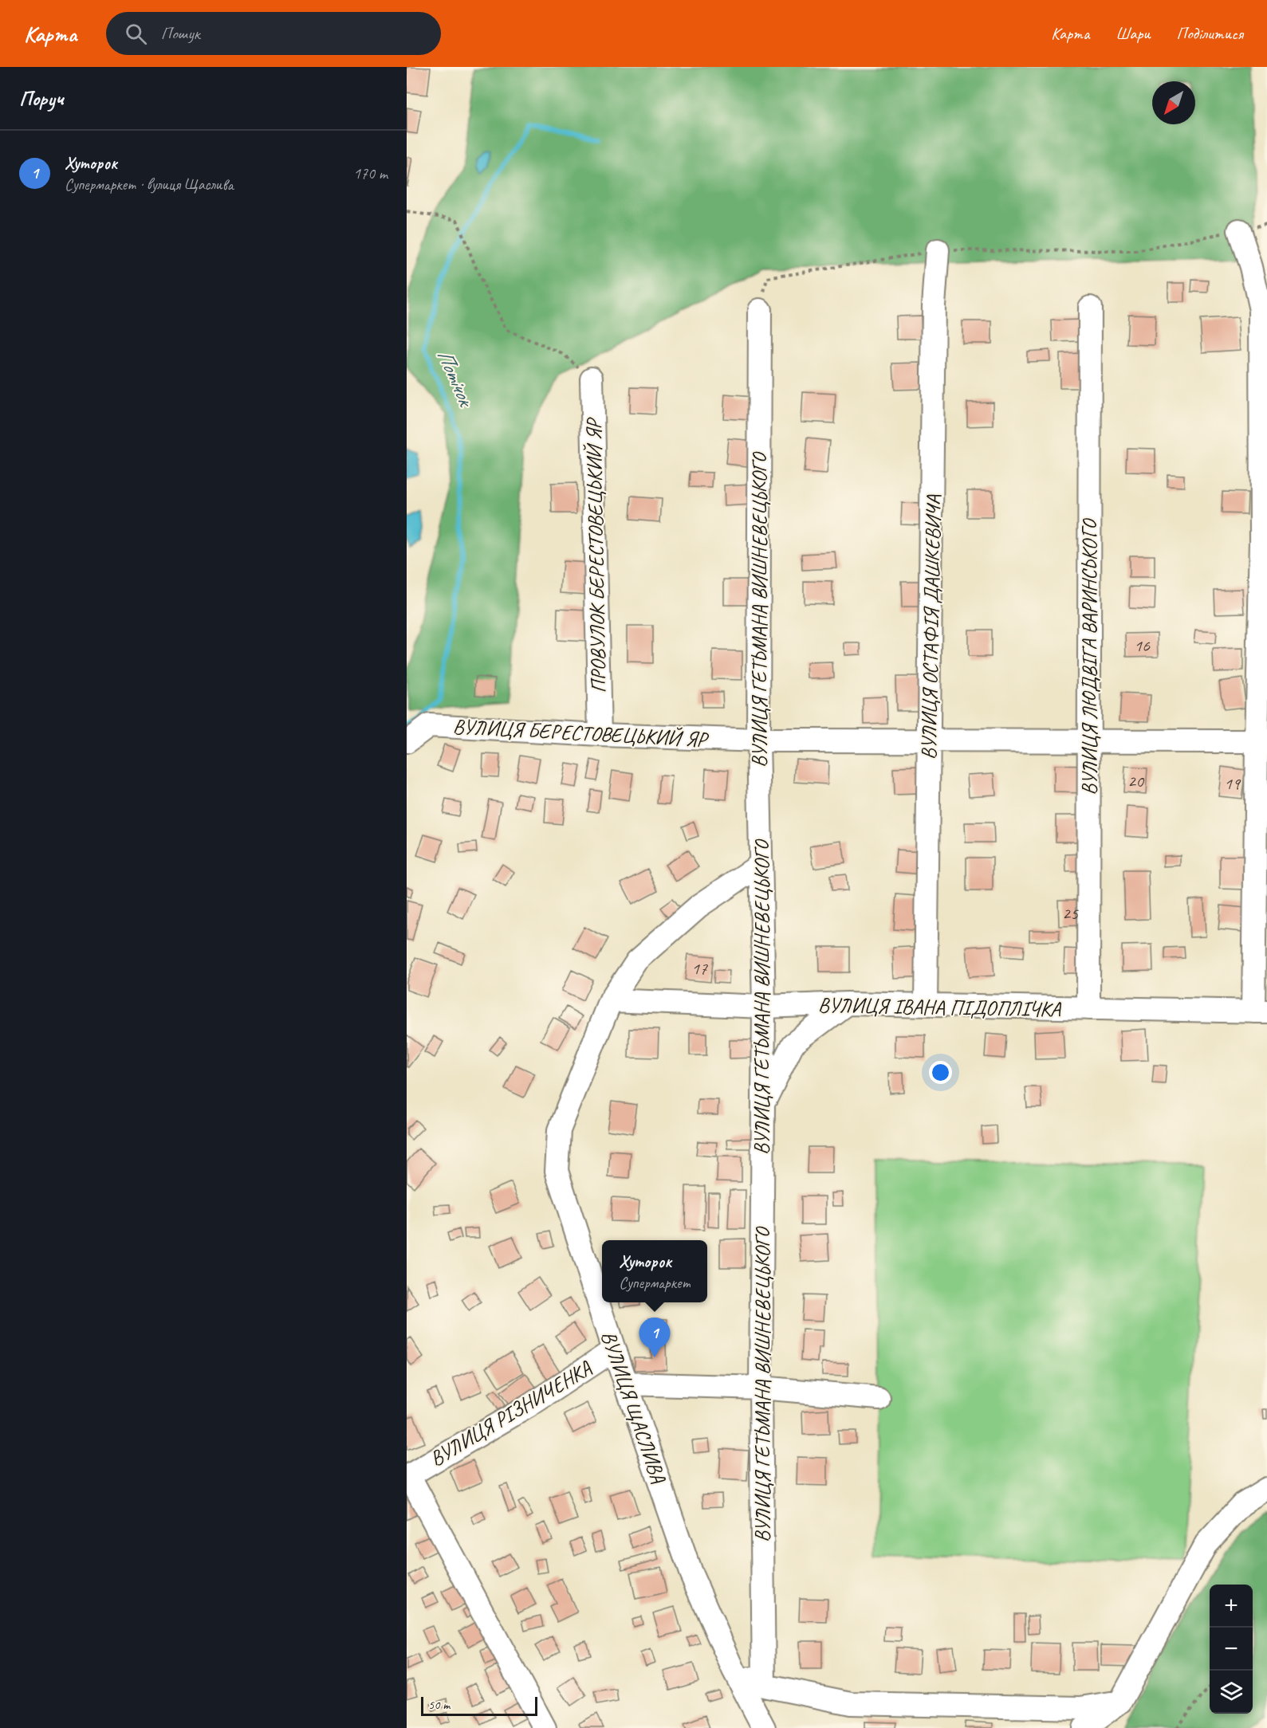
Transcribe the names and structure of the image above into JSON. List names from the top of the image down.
{
  "streets": {
    "street": [
      "ПРОВУЛОК БЕРЕСТОВЕЦЬКИЙ ЯР",
      "ВУЛИЦЯ ГЕТЬМАНА ВИШНЕВЕЦЬКОГО",
      "ВУЛИЦЯ ОСТАФІЯ ДАШКЕВИЧА",
      "ВУЛИЦЯ ЛЮДВІГА ВАРИНСЬКОГО",
      "ВУЛИЦЯ БЕРЕСТОВЕЦЬКИЙ ЯР",
      "ВУЛИЦЯ ІВАНА ПІДОПЛІЧКА",
      "ВУЛИЦЯ ЩАСЛИВА",
      "ВУЛИЦЯ РІЗНИЧЕНКА"
    ]
  },
  "crossings": [
    ["ПРОВУЛОК БЕРЕСТОВЕЦЬКИЙ ЯР", "ВУЛИЦЯ БЕРЕСТОВЕЦЬКИЙ ЯР"],
    ["ВУЛИЦЯ ГЕТЬМАНА ВИШНЕВЕЦЬКОГО", "ВУЛИЦЯ БЕРЕСТОВЕЦЬКИЙ ЯР"],
    ["ВУЛИЦЯ ГЕТЬМАНА ВИШНЕВЕЦЬКОГО", "ВУЛИЦЯ ІВАНА ПІДОПЛІЧКА"],
    ["ВУЛИЦЯ ГЕТЬМАНА ВИШНЕВЕЦЬКОГО", "ВУЛИЦЯ ЩАСЛИВА"],
    ["ВУЛИЦЯ ОСТАФІЯ ДАШКЕВИЧА", "ВУЛИЦЯ БЕРЕСТОВЕЦЬКИЙ ЯР"],
    ["ВУЛИЦЯ ОСТАФІЯ ДАШКЕВИЧА", "ВУЛИЦЯ ІВАНА ПІДОПЛІЧКА"],
    ["ВУЛИЦЯ ЛЮДВІГА ВАРИНСЬКОГО", "ВУЛИЦЯ БЕРЕСТОВЕЦЬКИЙ ЯР"],
    ["ВУЛИЦЯ ЛЮДВІГА ВАРИНСЬКОГО", "ВУЛИЦЯ ІВАНА ПІДОПЛІЧКА"],
    ["ВУЛИЦЯ ІВАНА ПІДОПЛІЧКА", "ВУЛИЦЯ ЩАСЛИВА"],
    ["ВУЛИЦЯ ЩАСЛИВА", "ВУЛИЦЯ РІЗНИЧЕНКА"]
  ],
  "water": ["Потічок"],
  "house_numbers": [
    "16",
    "20",
    "19",
    "25",
    "17"
  ],
  "scale_bar": "50 m",
  "north": "bottom left",
  "page": {
    "header": "Карта",
    "search": "Пошук",
    "nav": ["Карта", "Шари", "Поділитися"],
    "heading": "Поруч",
    "list": [
      {
        "mark": "1",
        "name": "Хуторок",
        "note": "Супермаркет · вулиця Щаслива",
        "value": "170 m"
      }
    ],
    "popup": ["Хуторок", "Супермаркет"],
    "pins": "1",
    "map_buttons": ["+", "−"],
    "scale": "50 m"
  }
}
